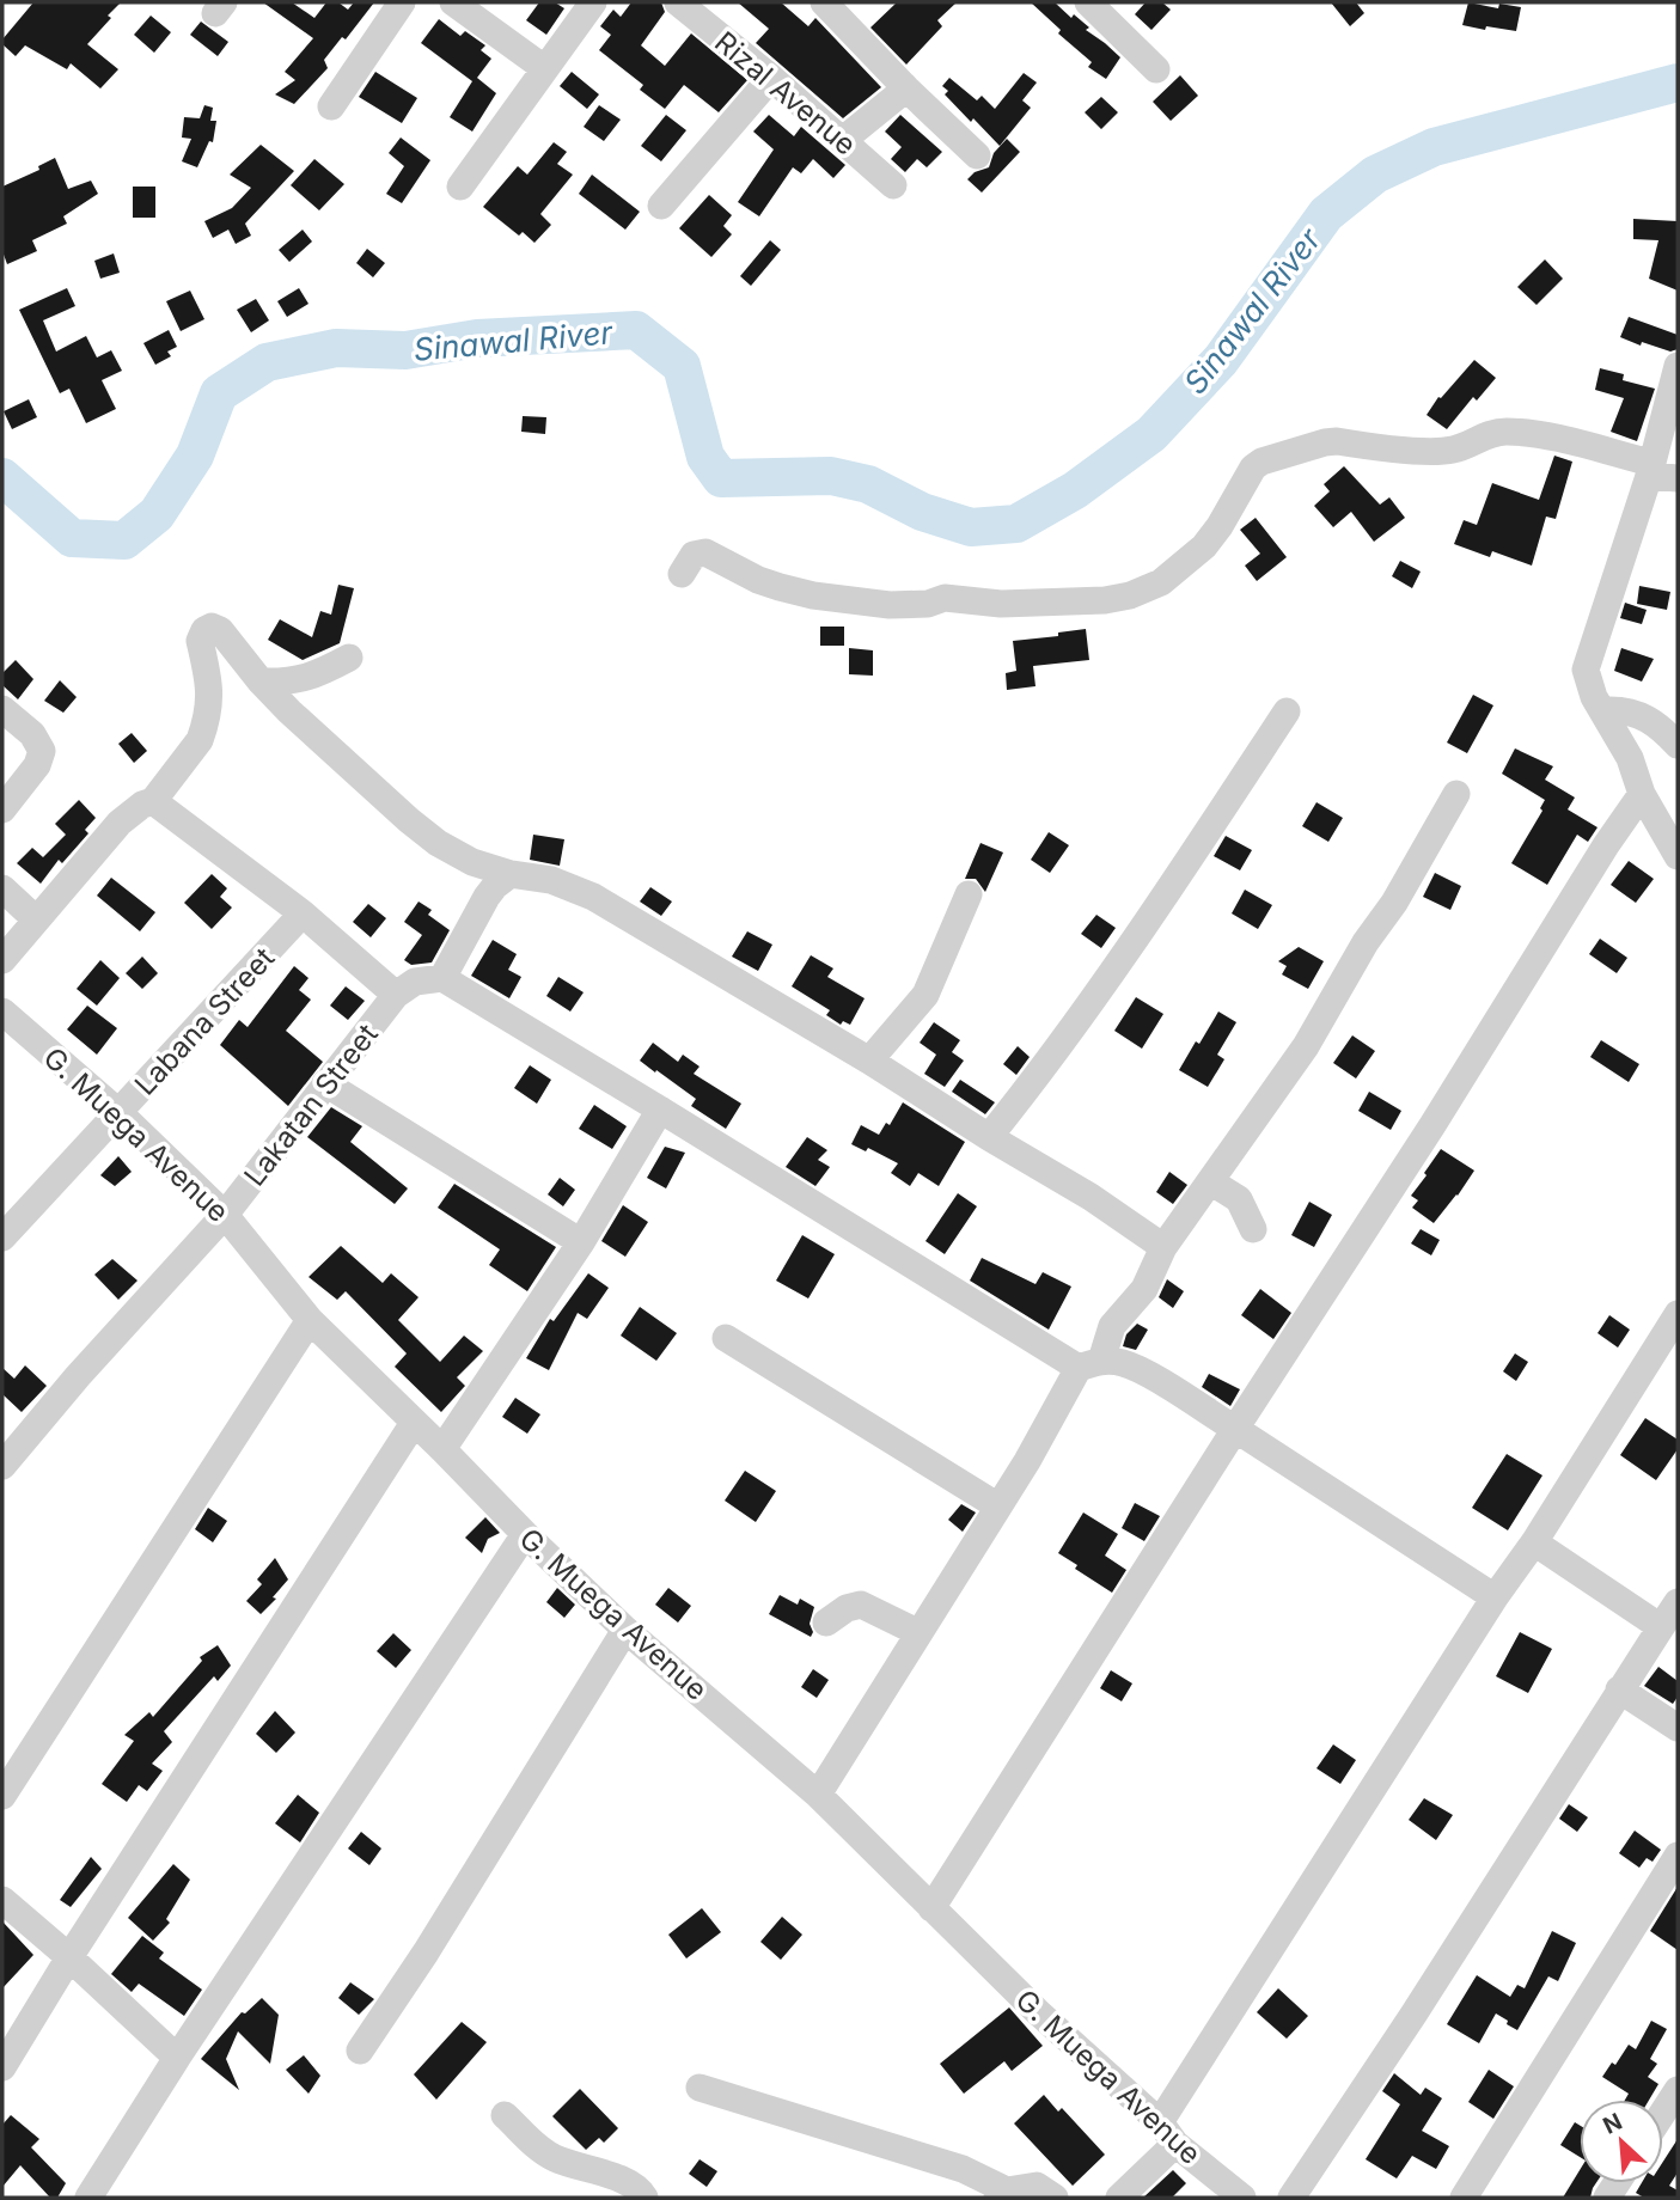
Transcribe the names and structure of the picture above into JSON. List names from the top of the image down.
{
  "streets": {
    "street": [
      "Rizal Avenue",
      "Labana Street",
      "Lakatan Street",
      "G. Muega Avenue"
    ]
  },
  "crossings": [
    ["Labana Street", "G. Muega Avenue"],
    ["Lakatan Street", "G. Muega Avenue"]
  ],
  "water": ["Sinawal River"],
  "north": "top left"
}
